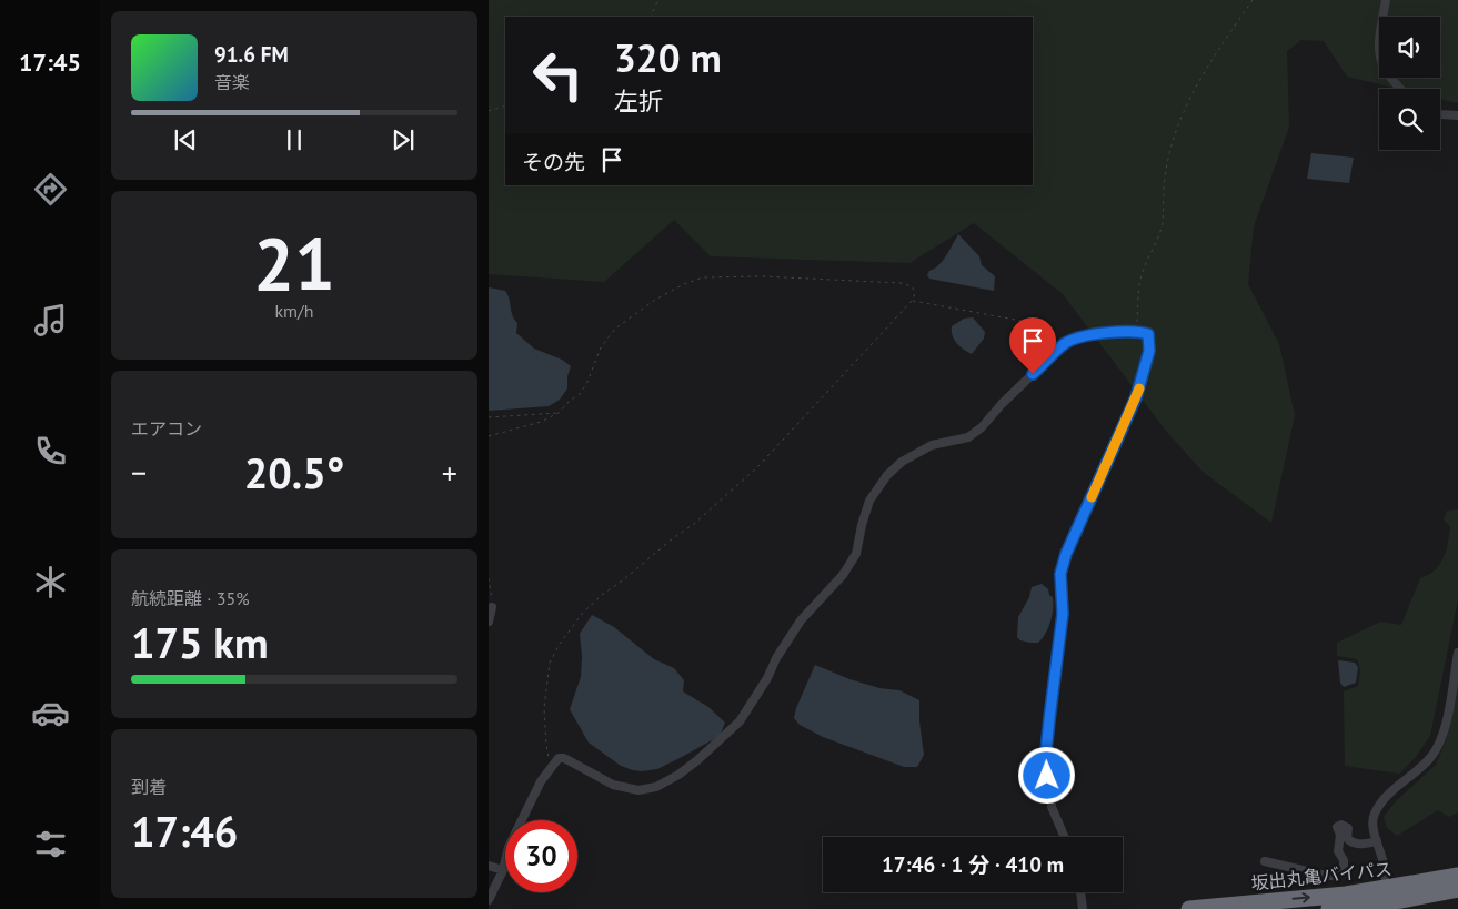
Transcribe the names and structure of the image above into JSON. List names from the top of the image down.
{
  "streets": {
    "highway": ["坂出丸亀バイパス"]
  },
  "one_way": ["坂出丸亀バイパス"],
  "page": {
    "tabs": "17:45",
    "turn": ["320 m", "左折"],
    "song": ["91.6 FM", "音楽"],
    "then": "その先",
    "tile": [
      ["21", "km/h"],
      "エアコン",
      ["航続距離 · 35%", "175 km"],
      ["到着", "17:46"]
    ],
    "heat": ["−", "20.5°", "+"],
    "limit": "30",
    "trip": "17:46 · 1 分 · 410 m"
  }
}
